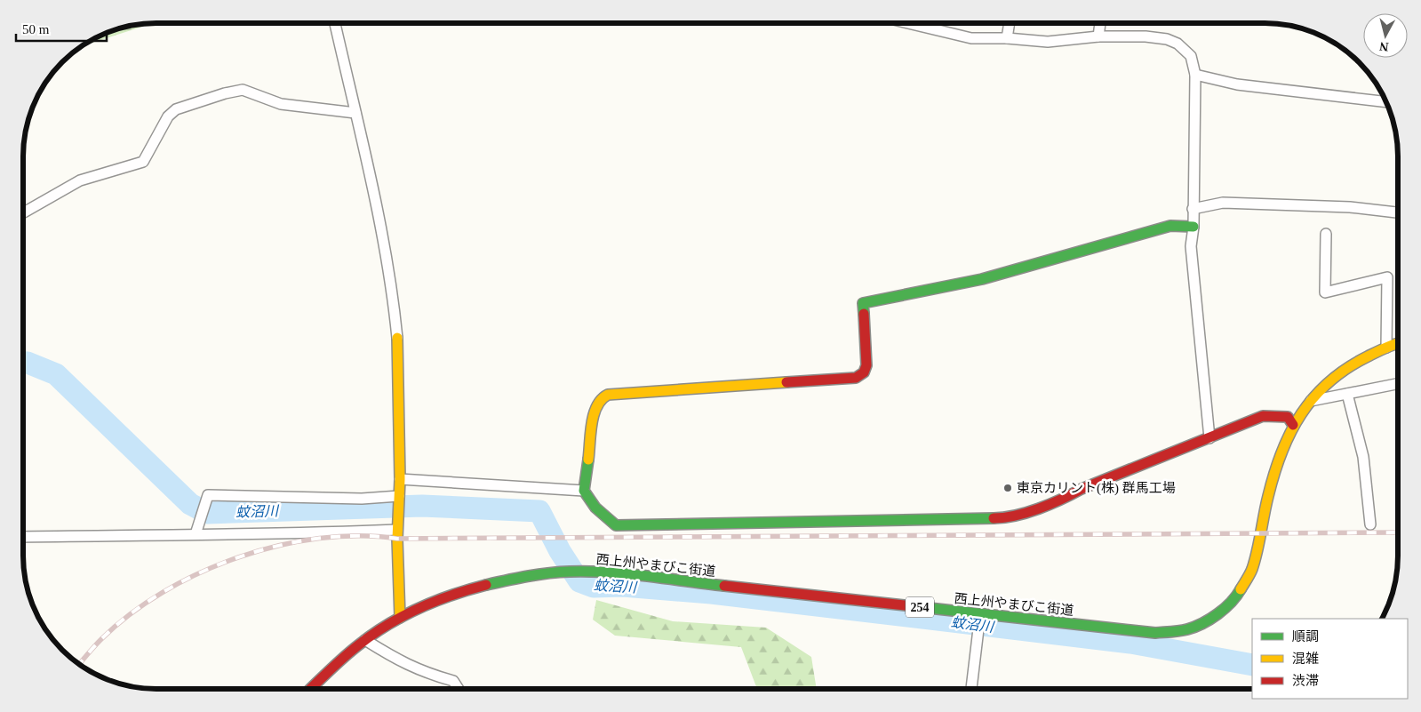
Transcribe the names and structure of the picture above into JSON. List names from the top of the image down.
{
  "streets": {
    "main road": ["西上州やまびこ街道", "254"]
  },
  "water": ["蚊沼川"],
  "places": ["東京カリント(株) 群馬工場"],
  "legend": ["順調", "混雑", "渋滞"],
  "scale_bar": "50 m",
  "north": "bottom"
}
